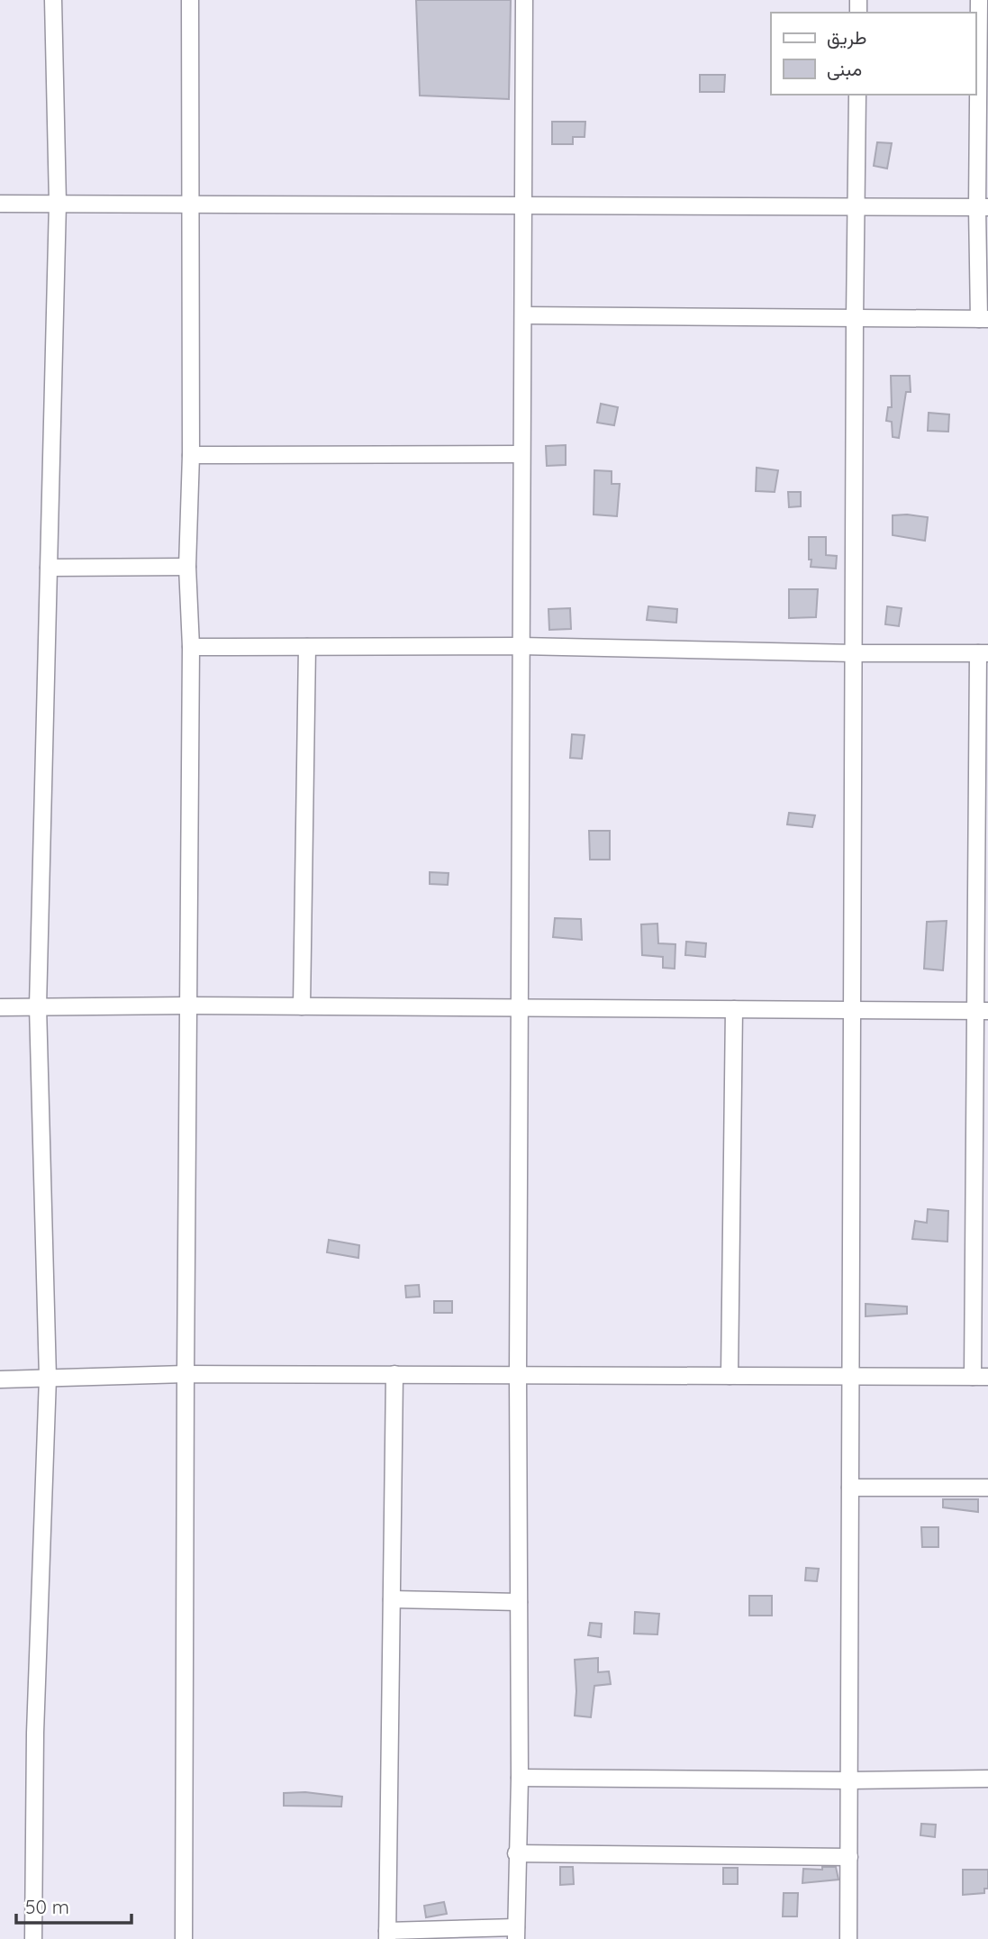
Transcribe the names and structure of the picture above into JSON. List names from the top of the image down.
{
  "legend": ["طريق", "مبنى"],
  "scale_bar": "50 m"
}
